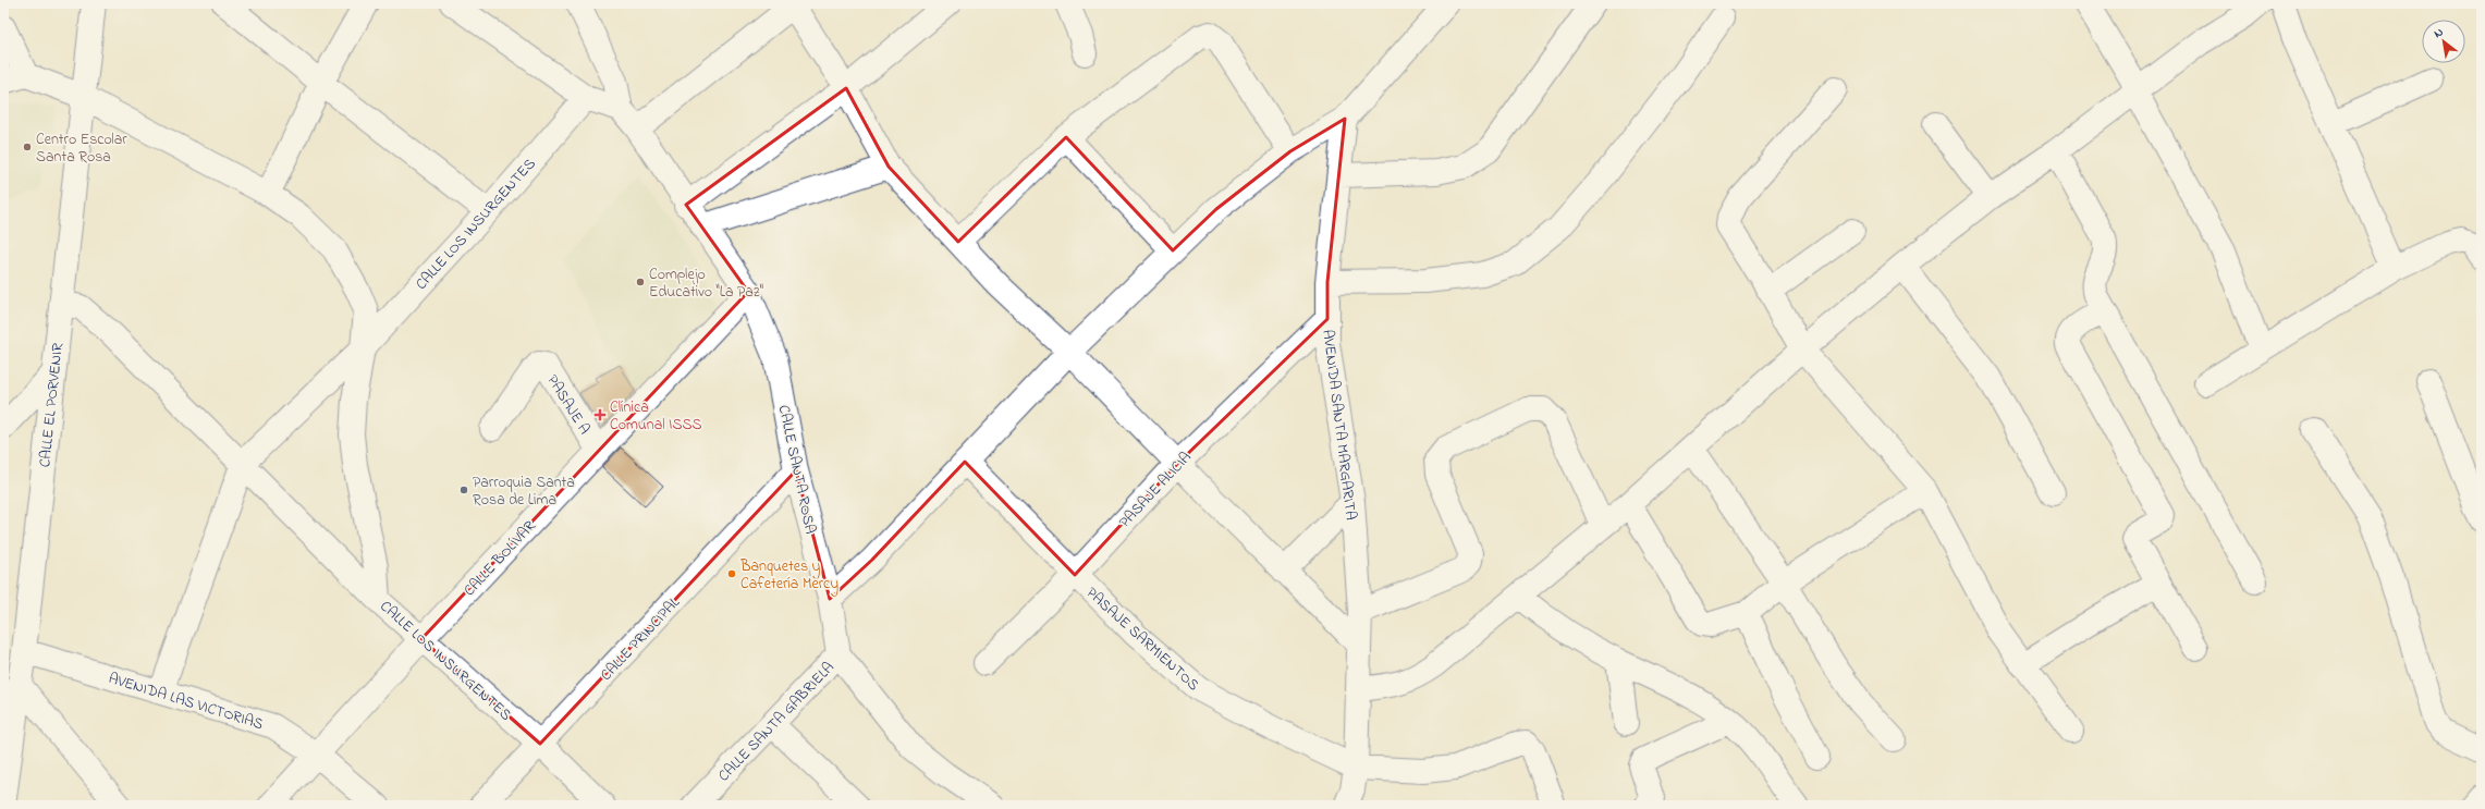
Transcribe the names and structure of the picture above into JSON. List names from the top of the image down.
{
  "streets": {
    "street": [
      "CALLE LOS INSURGENTES",
      "PASAJE A",
      "CALLE EL PORVENIR",
      "AVENIDA SANTA MARGARITA",
      "CALLE SANTA ROSA",
      "PASAJE ALICIA",
      "CALLE BOLÍVAR",
      "CALLE PRINCIPAL",
      "PASAJE SARMIENTOS",
      "AVENIDA LAS VICTORIAS",
      "CALLE SANTA GABRIELA"
    ]
  },
  "crossings": [
    ["CALLE LOS INSURGENTES", "CALLE EL PORVENIR"],
    ["CALLE LOS INSURGENTES", "CALLE BOLÍVAR"],
    ["CALLE LOS INSURGENTES", "CALLE PRINCIPAL"],
    ["PASAJE A", "CALLE BOLÍVAR"],
    ["CALLE EL PORVENIR", "AVENIDA LAS VICTORIAS"],
    ["AVENIDA SANTA MARGARITA", "PASAJE ALICIA"],
    ["AVENIDA SANTA MARGARITA", "PASAJE SARMIENTOS"],
    ["CALLE SANTA ROSA", "CALLE BOLÍVAR"],
    ["CALLE SANTA ROSA", "CALLE PRINCIPAL"],
    ["CALLE SANTA ROSA", "CALLE SANTA GABRIELA"],
    ["PASAJE ALICIA", "PASAJE SARMIENTOS"],
    ["CALLE BOLÍVAR", "AVENIDA LAS VICTORIAS"]
  ],
  "places": {
    "other": [
      "Centro Escolar Santa Rosa",
      "Complejo Educativo \"La Paz\"",
      "Parroquia Santa Rosa de Lima",
      "Banquetes y Cafetería Mercy"
    ],
    "health": ["Clínica Comunal ISSS"]
  },
  "north": "top left"
}
